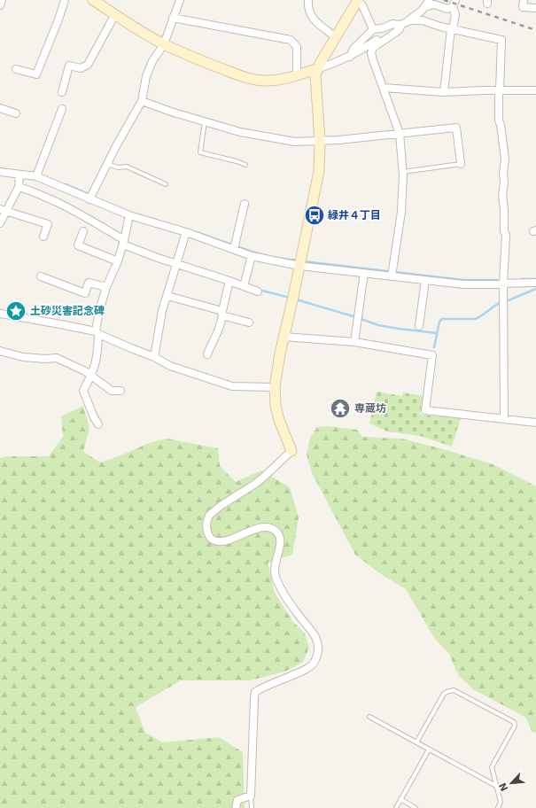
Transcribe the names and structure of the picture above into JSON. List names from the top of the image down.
{
  "places": {
    "bus stop": ["緑井４丁目"],
    "place": ["土砂災害記念碑"],
    "temple": ["専蔵坊"]
  },
  "north": "bottom left"
}
